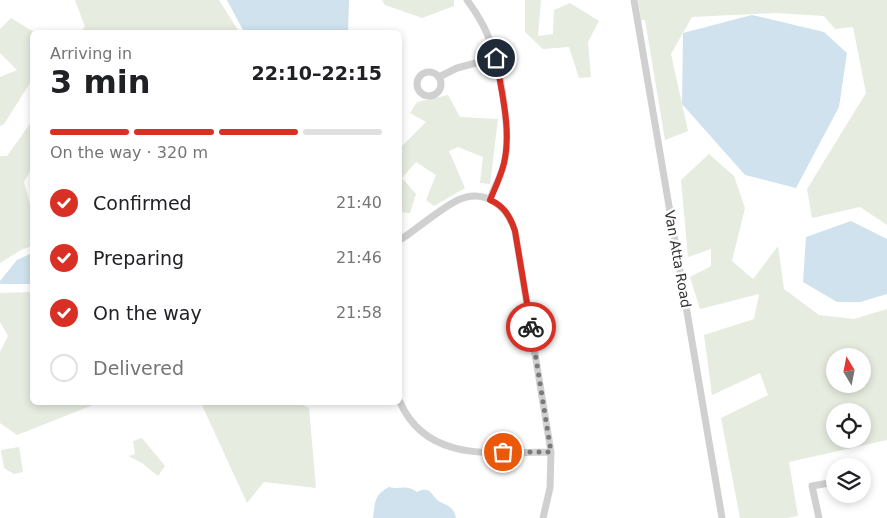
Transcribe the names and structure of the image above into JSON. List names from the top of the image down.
{
  "streets": {
    "street": ["Van Atta Road"]
  },
  "north": "top",
  "page": {
    "heading": ["3 min", "Arriving in", "22:10–22:15"],
    "bar": "On the way · 320 m",
    "list": [
      ["Confirmed", "21:40"],
      ["Preparing", "21:46"],
      ["On the way", "21:58"],
      "Delivered"
    ]
  }
}
